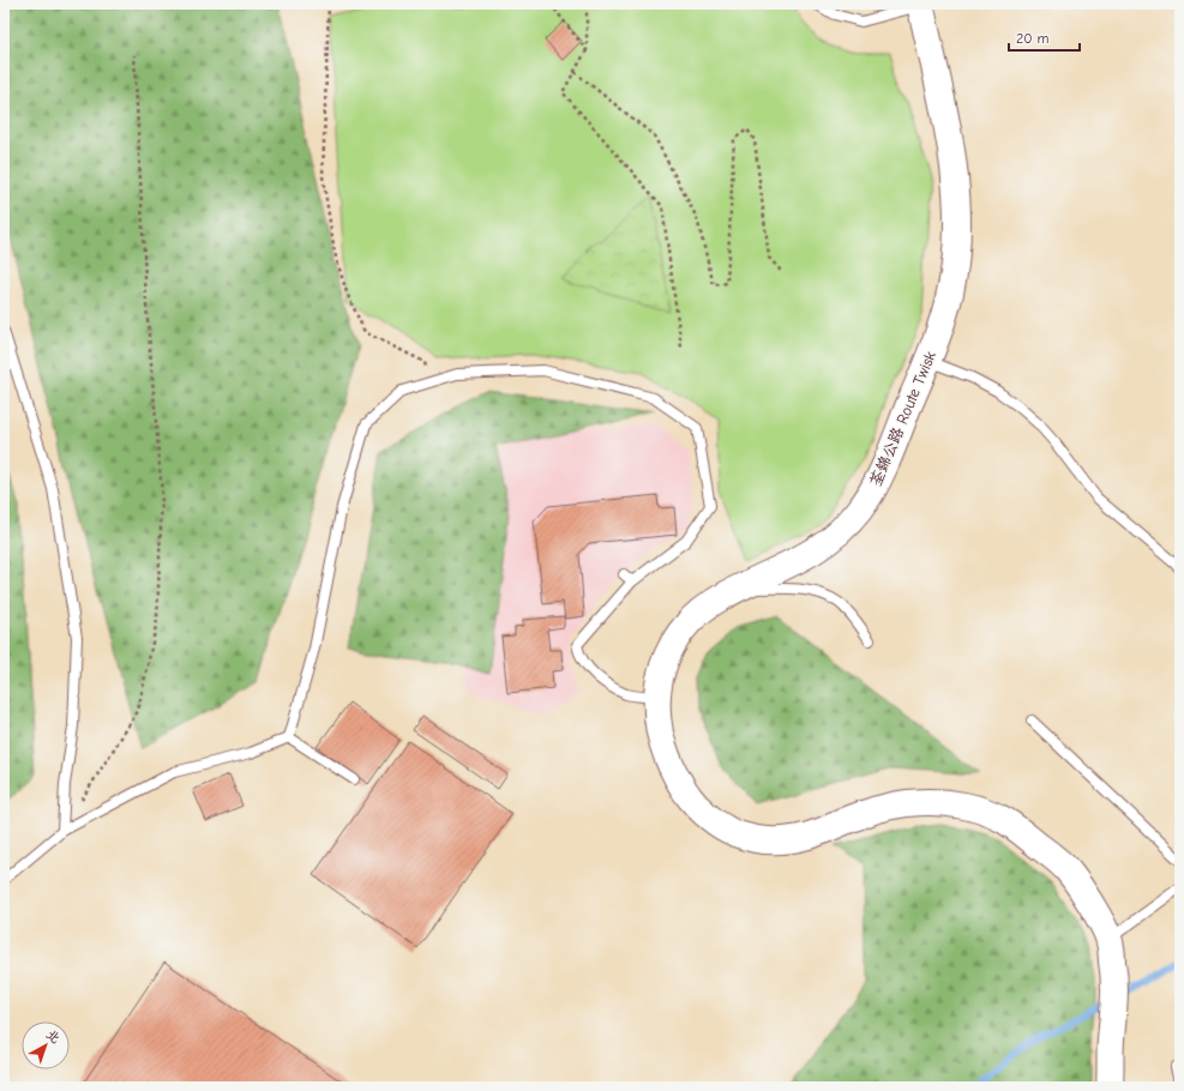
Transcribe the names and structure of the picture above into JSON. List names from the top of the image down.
{
  "streets": {
    "main road": ["荃錦公路 Route Twisk"]
  },
  "scale_bar": "20 m",
  "north": "top right"
}
